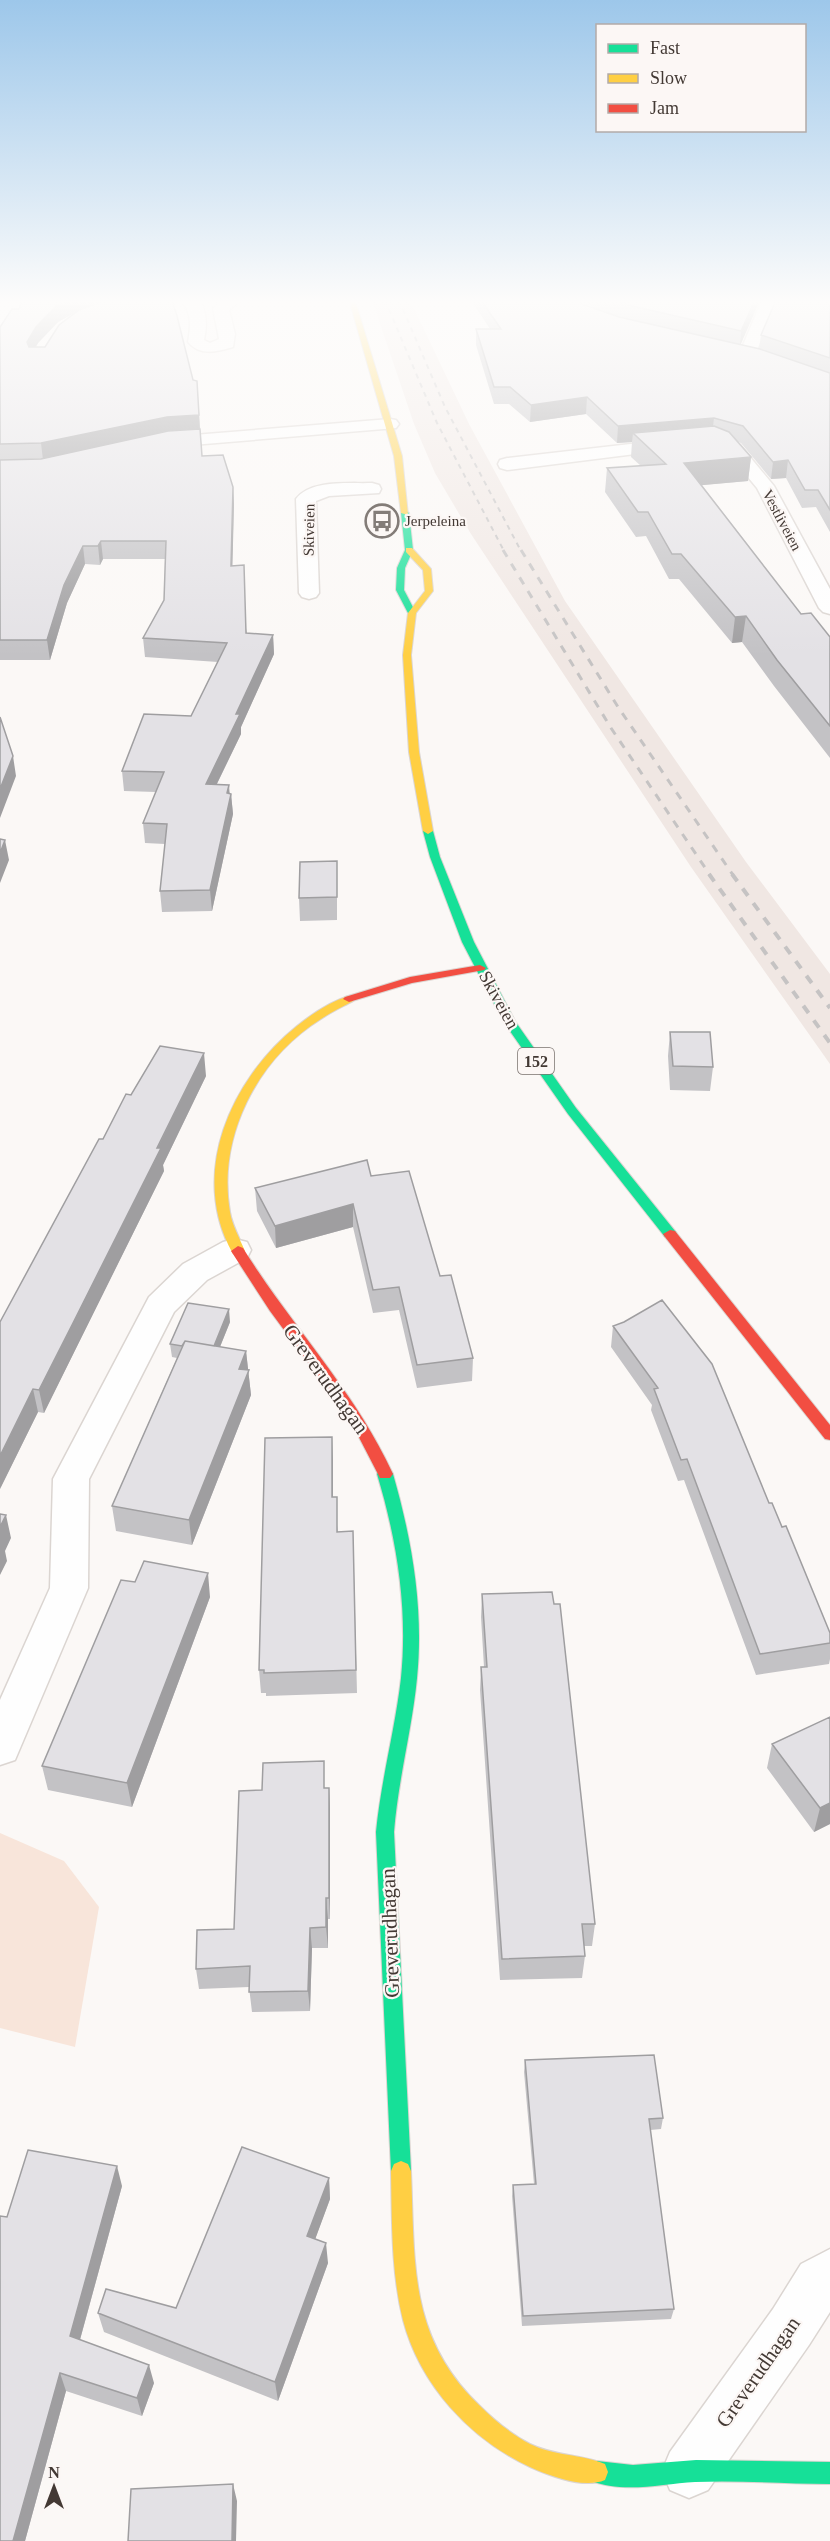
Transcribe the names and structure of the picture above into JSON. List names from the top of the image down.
{
  "streets": {
    "main road": ["Skiveien", "152", "Greverudhagan"],
    "street": ["Vestliveien"]
  },
  "crossings": [
    ["Skiveien", "Greverudhagan"]
  ],
  "places": {
    "bus stop": ["Jerpeleina"]
  },
  "legend": ["Fast", "Slow", "Jam"],
  "north": "top"
}
